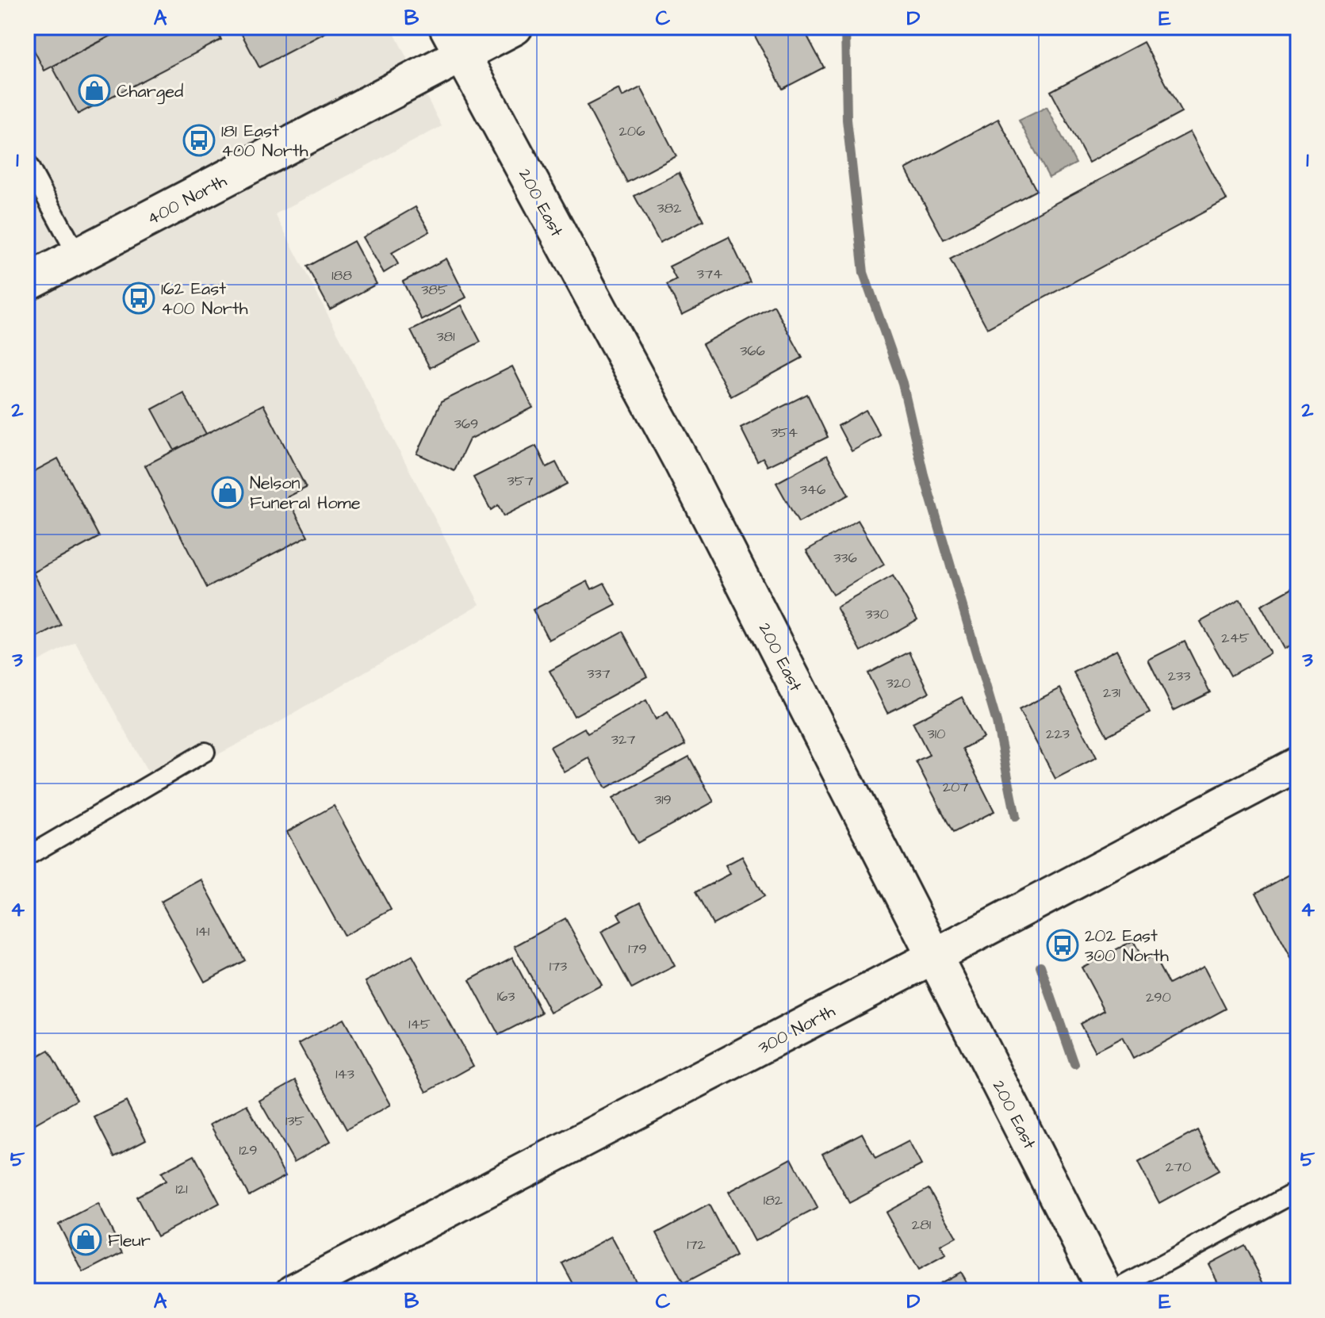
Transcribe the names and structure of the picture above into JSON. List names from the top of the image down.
{
  "streets": {
    "street": ["400 North", "200 East", "300 North"]
  },
  "crossings": [
    ["400 North", "200 East"],
    ["200 East", "300 North"]
  ],
  "places": {
    "shop": ["Charged", "Nelson Funeral Home", "Fleur"],
    "bus stop": ["181 East 400 North", "162 East 400 North", "202 East 300 North"]
  },
  "house_numbers": [
    "206",
    "382",
    "374",
    "188",
    "385",
    "381",
    "366",
    "369",
    "354",
    "357",
    "346",
    "336",
    "330",
    "245",
    "337",
    "233",
    "320",
    "231",
    "310",
    "223",
    "327",
    "207",
    "319",
    "141",
    "179",
    "173",
    "163",
    "290",
    "145",
    "143",
    "135",
    "129",
    "270",
    "121",
    "182",
    "281",
    "172"
  ],
  "grid": {
    "columns": [
      "A",
      "B",
      "C",
      "D",
      "E"
    ],
    "rows": [
      "1",
      "2",
      "3",
      "4",
      "5"
    ]
  }
}
